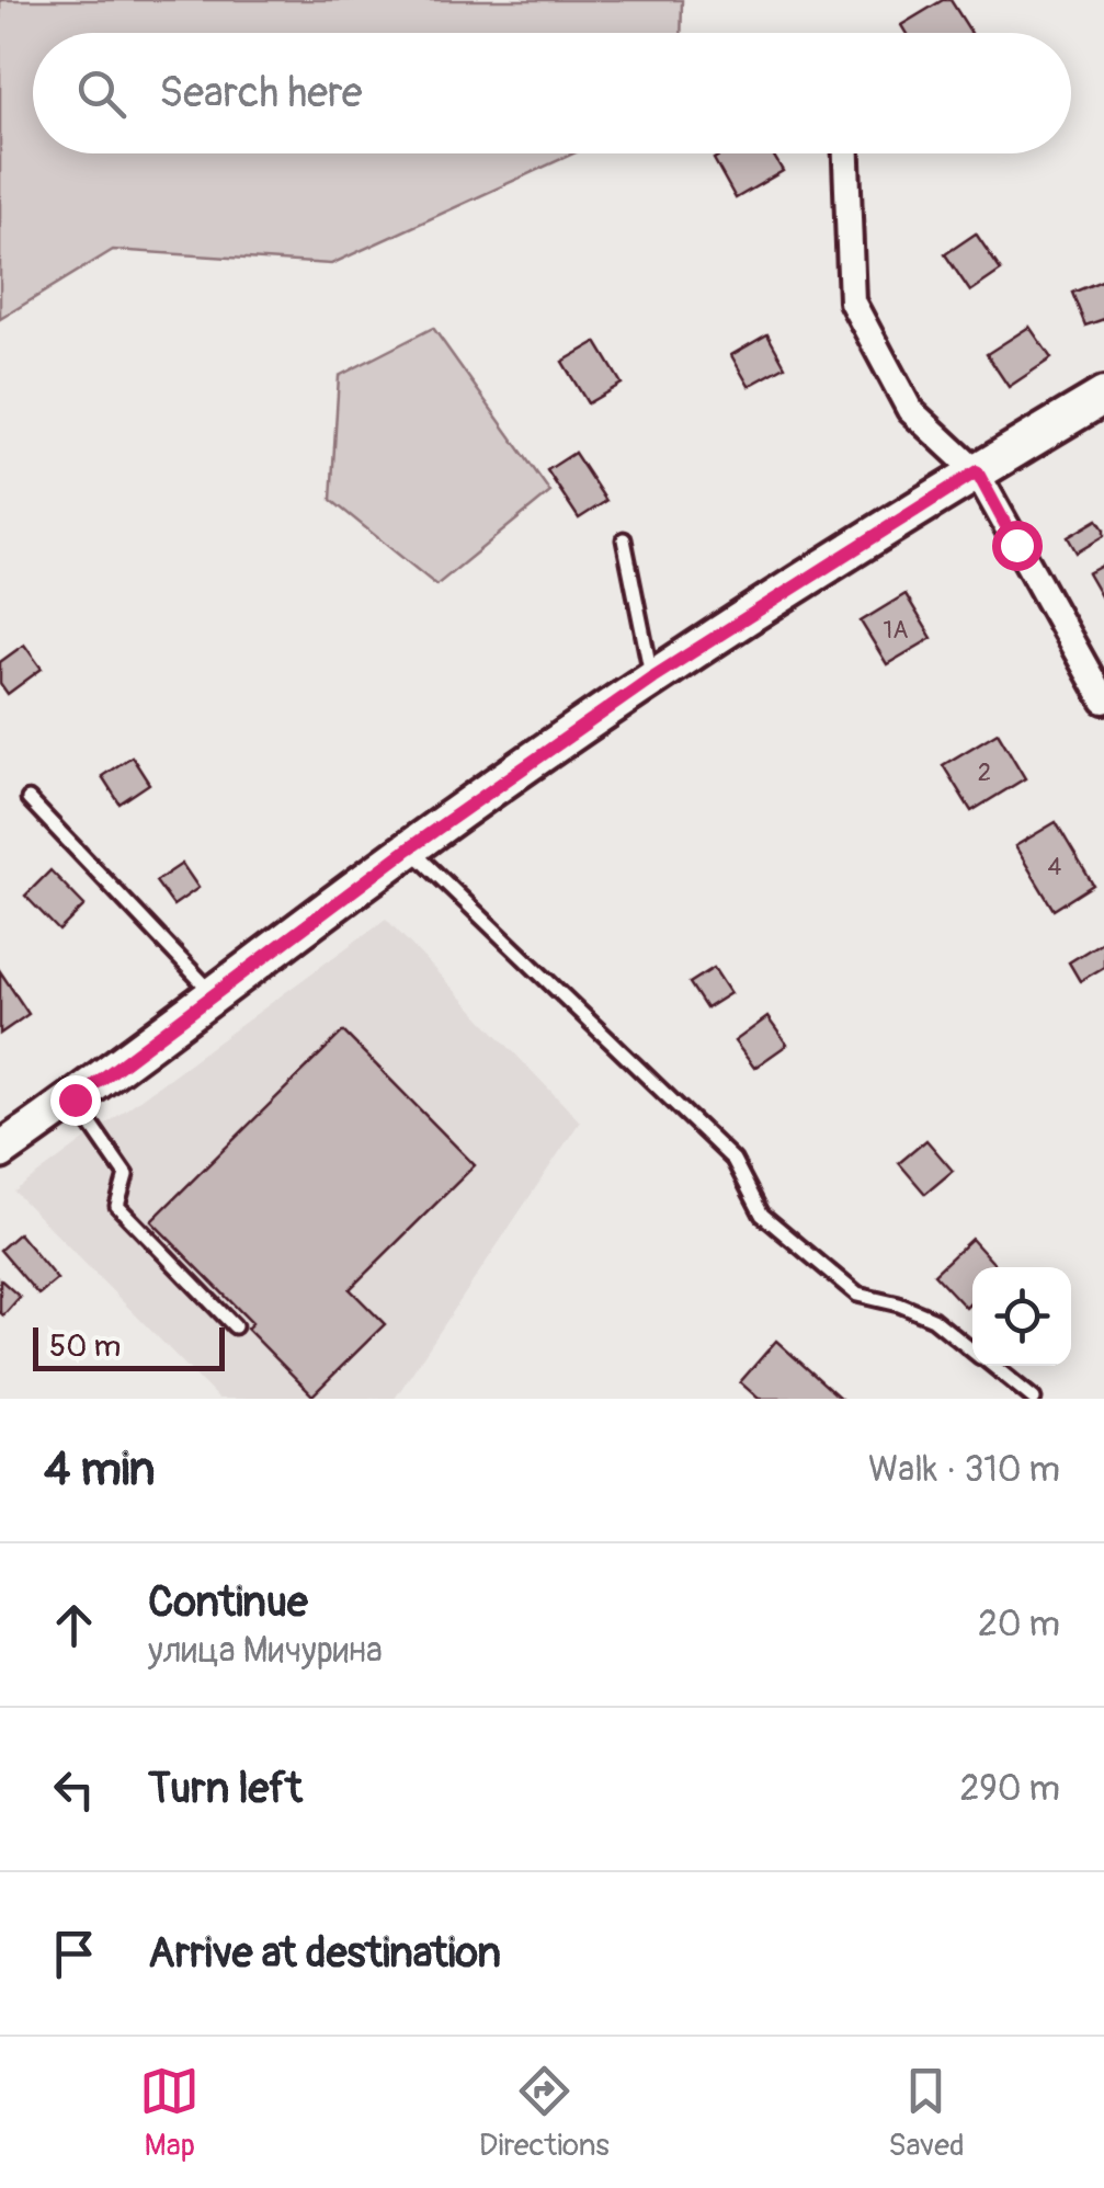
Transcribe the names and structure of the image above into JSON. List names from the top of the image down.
{
  "house_numbers": ["1А", "2", "4"],
  "scale_bar": "50 m",
  "page": {
    "search": "Search here",
    "scale": "50 m",
    "heading": ["4 min", "Walk · 310 m"],
    "list": [
      ["Continue", "улица Мичурина", "20 m"],
      ["Turn left", "290 m"],
      "Arrive at destination"
    ],
    "nav": ["Map", "Directions", "Saved"]
  }
}
